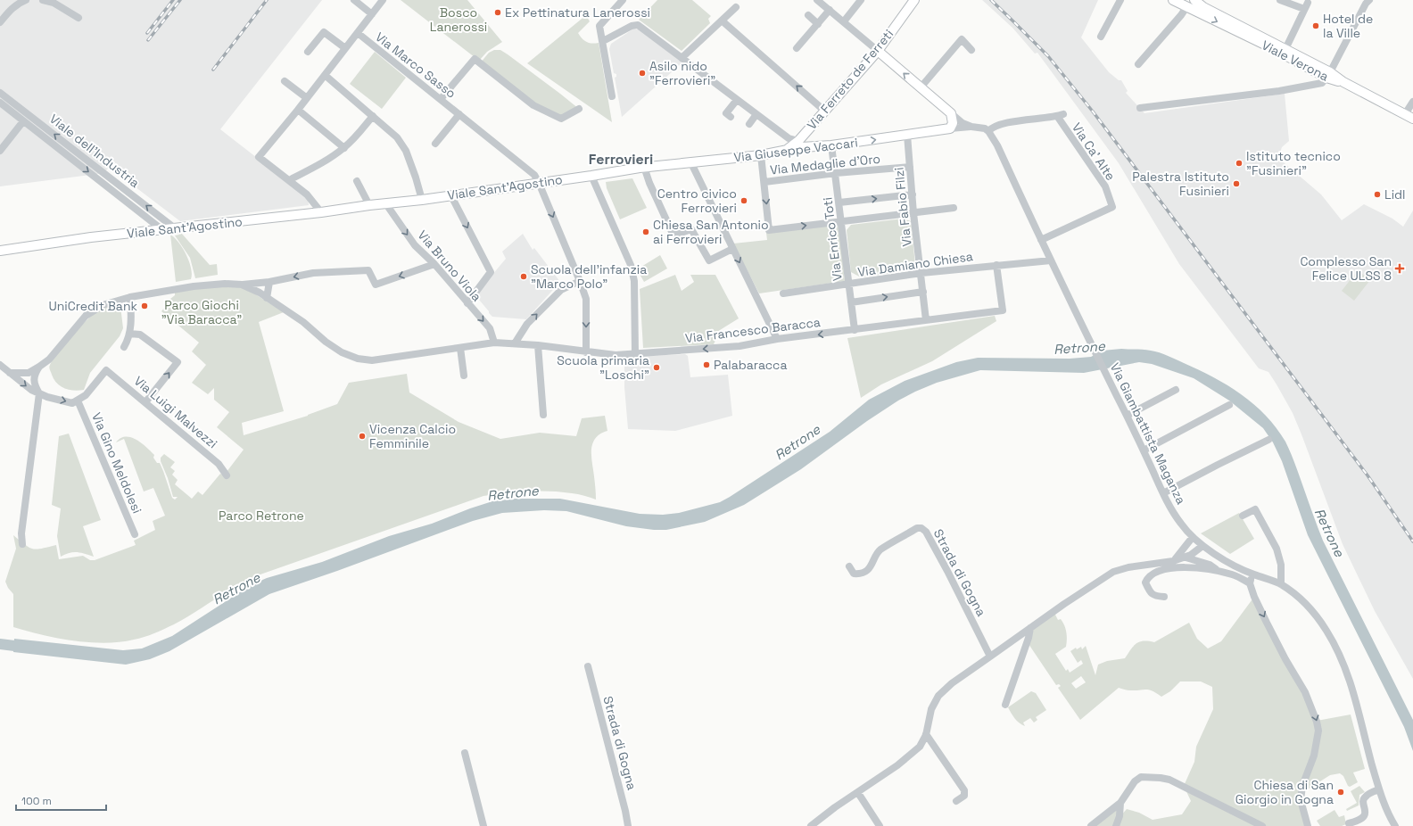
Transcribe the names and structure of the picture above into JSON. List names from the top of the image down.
{
  "streets": {
    "main road": [
      "Viale Verona",
      "Via Ferreto de Ferreti",
      "Via Giuseppe Vaccari",
      "Viale Sant'Agostino"
    ],
    "street": [
      "Via Marco Sasso",
      "Viale dell'Industria",
      "Via Ca' Alte",
      "Via Medaglie d'Oro",
      "Via Fabio Filzi",
      "Via Enrico Toti",
      "Via Damiano Chiesa",
      "Via Bruno Viola",
      "Via Francesco Baracca",
      "Via Luigi Malvezzi",
      "Via Giambattista Maganza",
      "Via Gino Meldolesi",
      "Strada di Gogna"
    ]
  },
  "crossings": [
    ["Via Marco Sasso", "Viale Sant'Agostino"],
    ["Via Marco Sasso", "Via Francesco Baracca"],
    ["Via Ferreto de Ferreti", "Via Giuseppe Vaccari"],
    ["Via Giuseppe Vaccari", "Viale Sant'Agostino"],
    ["Via Giuseppe Vaccari", "Via Fabio Filzi"],
    ["Via Giuseppe Vaccari", "Via Enrico Toti"],
    ["Viale dell'Industria", "Viale Sant'Agostino"],
    ["Via Ca' Alte", "Via Giambattista Maganza"],
    ["Via Medaglie d'Oro", "Via Fabio Filzi"],
    ["Via Medaglie d'Oro", "Via Enrico Toti"],
    ["Viale Sant'Agostino", "Via Bruno Viola"],
    ["Via Fabio Filzi", "Via Damiano Chiesa"],
    ["Via Fabio Filzi", "Via Francesco Baracca"],
    ["Via Enrico Toti", "Via Damiano Chiesa"],
    ["Via Enrico Toti", "Via Francesco Baracca"],
    ["Via Damiano Chiesa", "Via Francesco Baracca"],
    ["Via Damiano Chiesa", "Via Giambattista Maganza"],
    ["Via Bruno Viola", "Via Francesco Baracca"],
    ["Via Luigi Malvezzi", "Via Gino Meldolesi"]
  ],
  "one_way": ["Via Bruno Viola"],
  "districts": ["Ferrovieri"],
  "water": ["Retrone"],
  "parks": ["Bosco Lanerossi", "Parco Giochi \"Via Baracca\"", "Parco Retrone"],
  "places": {
    "other": [
      "Ex Pettinatura Lanerossi",
      "Hotel de la Ville",
      "Asilo nido \"Ferrovieri\"",
      "Istituto tecnico \"Fusinieri\"",
      "Palestra Istituto Fusinieri",
      "Lidl",
      "Centro civico Ferrovieri",
      "Chiesa San Antonio ai Ferrovieri",
      "Scuola dell'infanzia \"Marco Polo\"",
      "UniCredit Bank",
      "Palabaracca",
      "Scuola primaria \"Loschi\"",
      "Vicenza Calcio Femminile",
      "Chiesa di San Giorgio in Gogna"
    ],
    "health": ["Complesso San Felice ULSS 8"]
  },
  "scale_bar": "100 m"
}
